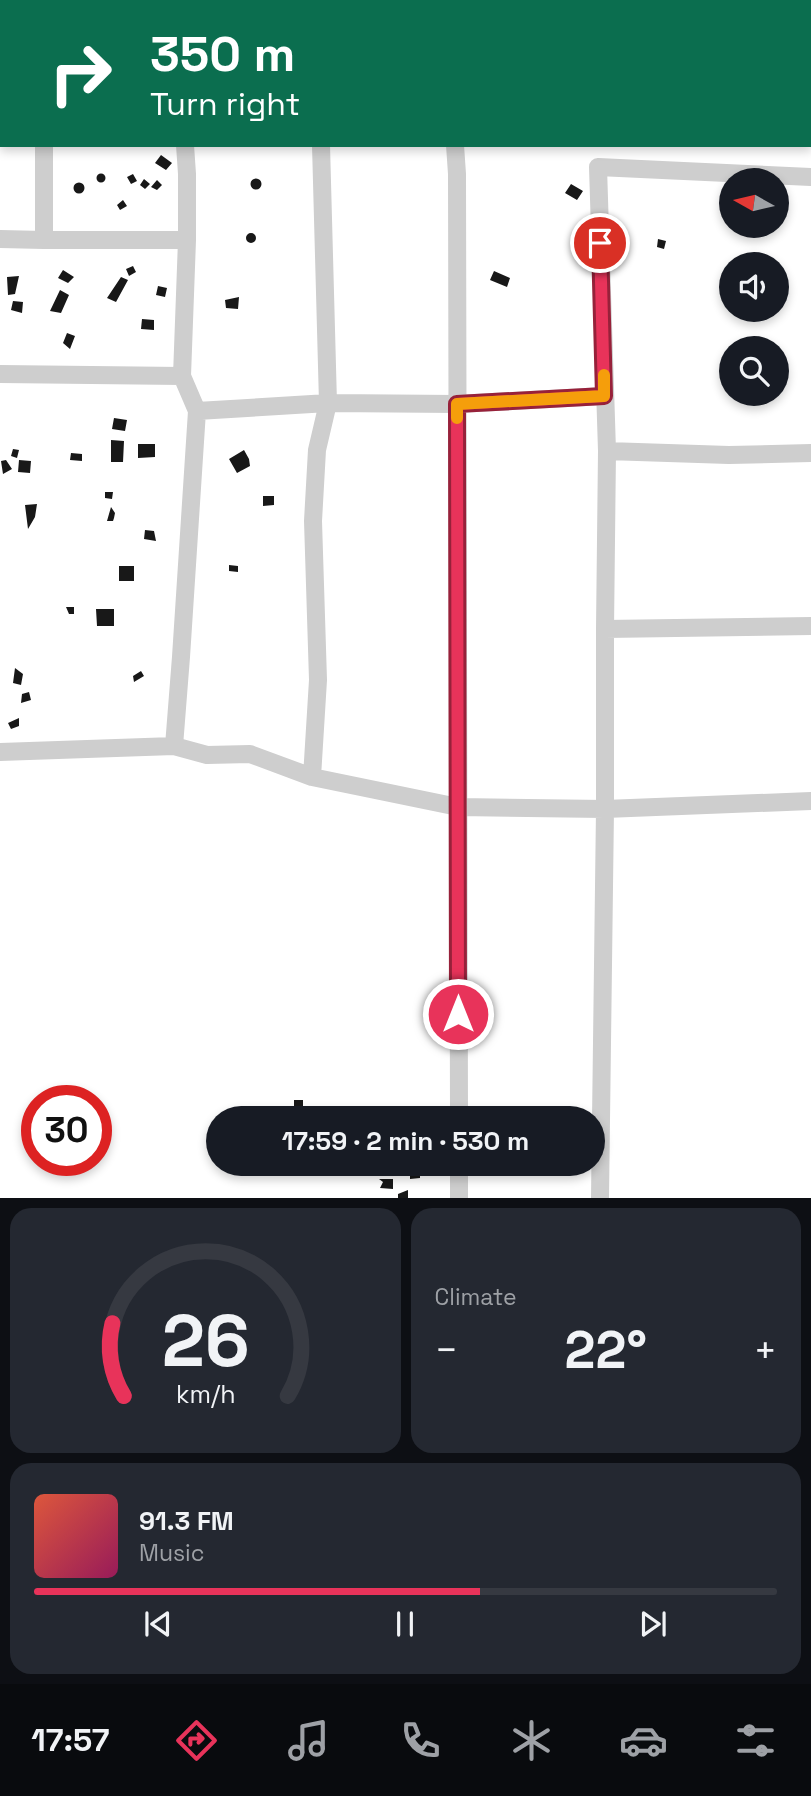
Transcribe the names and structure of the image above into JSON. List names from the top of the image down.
{
  "north": "left",
  "page": {
    "turn": ["350 m", "Turn right"],
    "limit": "30",
    "trip": "17:59 · 2 min · 530 m",
    "tile": "Climate",
    "heat": ["−", "22°", "+"],
    "song": ["91.3 FM", "Music"],
    "tabs": "17:57",
    "gauge": ["26", "km/h"]
  }
}
